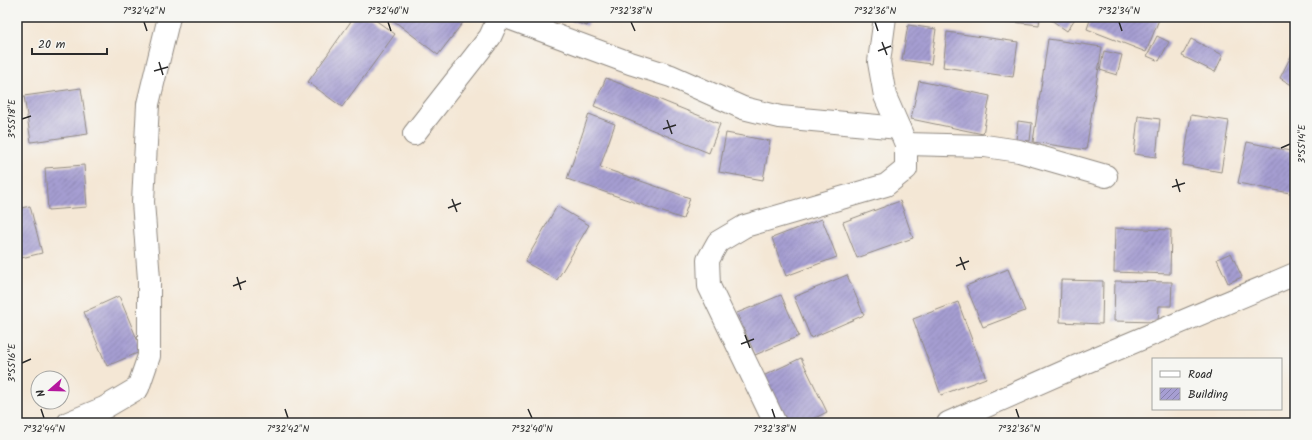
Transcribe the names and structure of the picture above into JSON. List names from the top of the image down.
{
  "legend": ["Road", "Building"],
  "scale_bar": "20 m",
  "north": "left",
  "coordinates": [
    "7°32'42\"N",
    "7°32'40\"N",
    "7°32'38\"N",
    "7°32'36\"N",
    "7°32'34\"N",
    "3°55'18\"E",
    "3°55'14\"E",
    "3°55'16\"E",
    "7°32'44\"N"
  ]
}
